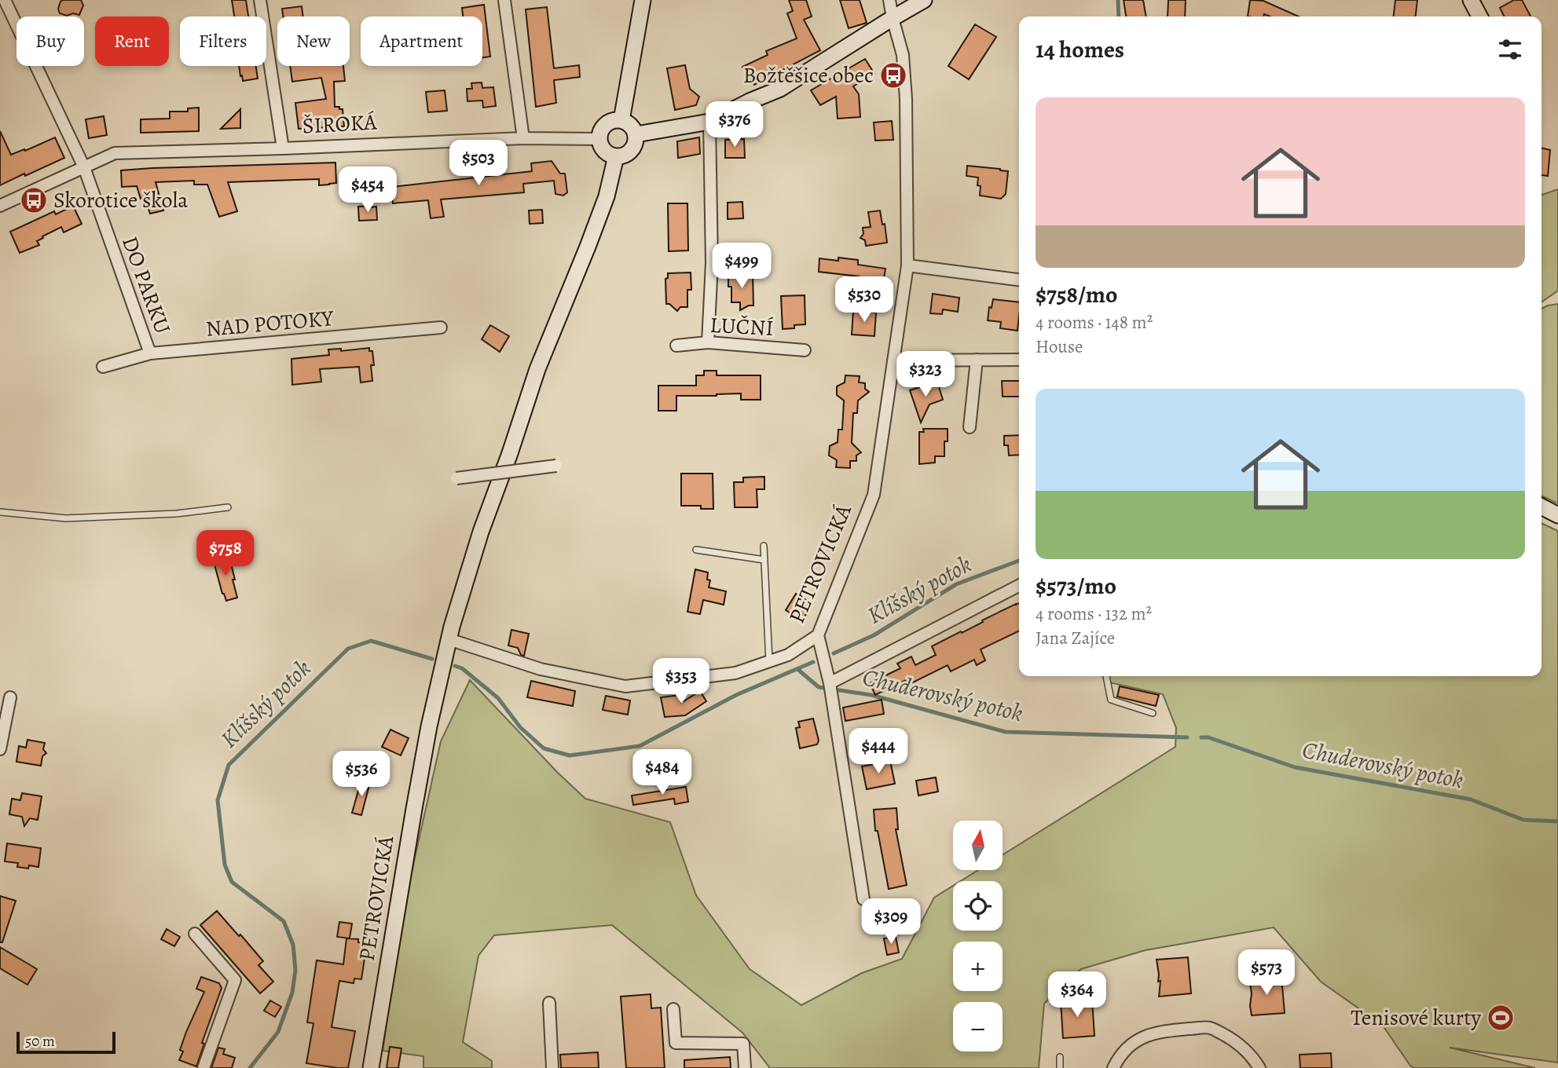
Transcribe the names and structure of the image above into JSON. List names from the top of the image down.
{
  "streets": {
    "main road": ["PETROVICKÁ"],
    "street": [
      "ŠIROKÁ",
      "DO PARKU",
      "NAD POTOKY",
      "LUČNÍ"
    ]
  },
  "crossings": [
    ["ŠIROKÁ", "DO PARKU"],
    ["ŠIROKÁ", "PETROVICKÁ"],
    ["DO PARKU", "NAD POTOKY"]
  ],
  "water": ["Klíšský potok", "Chuderovský potok"],
  "places": {
    "bus stop": ["Božtěšice obec", "Skorotice škola"],
    "sports": ["Tenisové kurty"]
  },
  "scale_bar": "50 m",
  "north": "top",
  "page": {
    "chip": [
      "Buy",
      "Rent",
      "Filters",
      "New",
      "Apartment"
    ],
    "heading": "14 homes",
    "list": [
      {
        "name": "$758/mo",
        "note": "4 rooms · 148 m² · House"
      },
      {
        "name": "$573/mo",
        "note": "4 rooms · 132 m² · Jana Zajíce"
      }
    ],
    "price": [
      "$376",
      "$503",
      "$454",
      "$499",
      "$530",
      "$323",
      "$758",
      "$353",
      "$444",
      "$484",
      "$536",
      "$309",
      "$573",
      "$364"
    ],
    "map_buttons": ["+", "−"],
    "scale": "50 m"
  }
}
